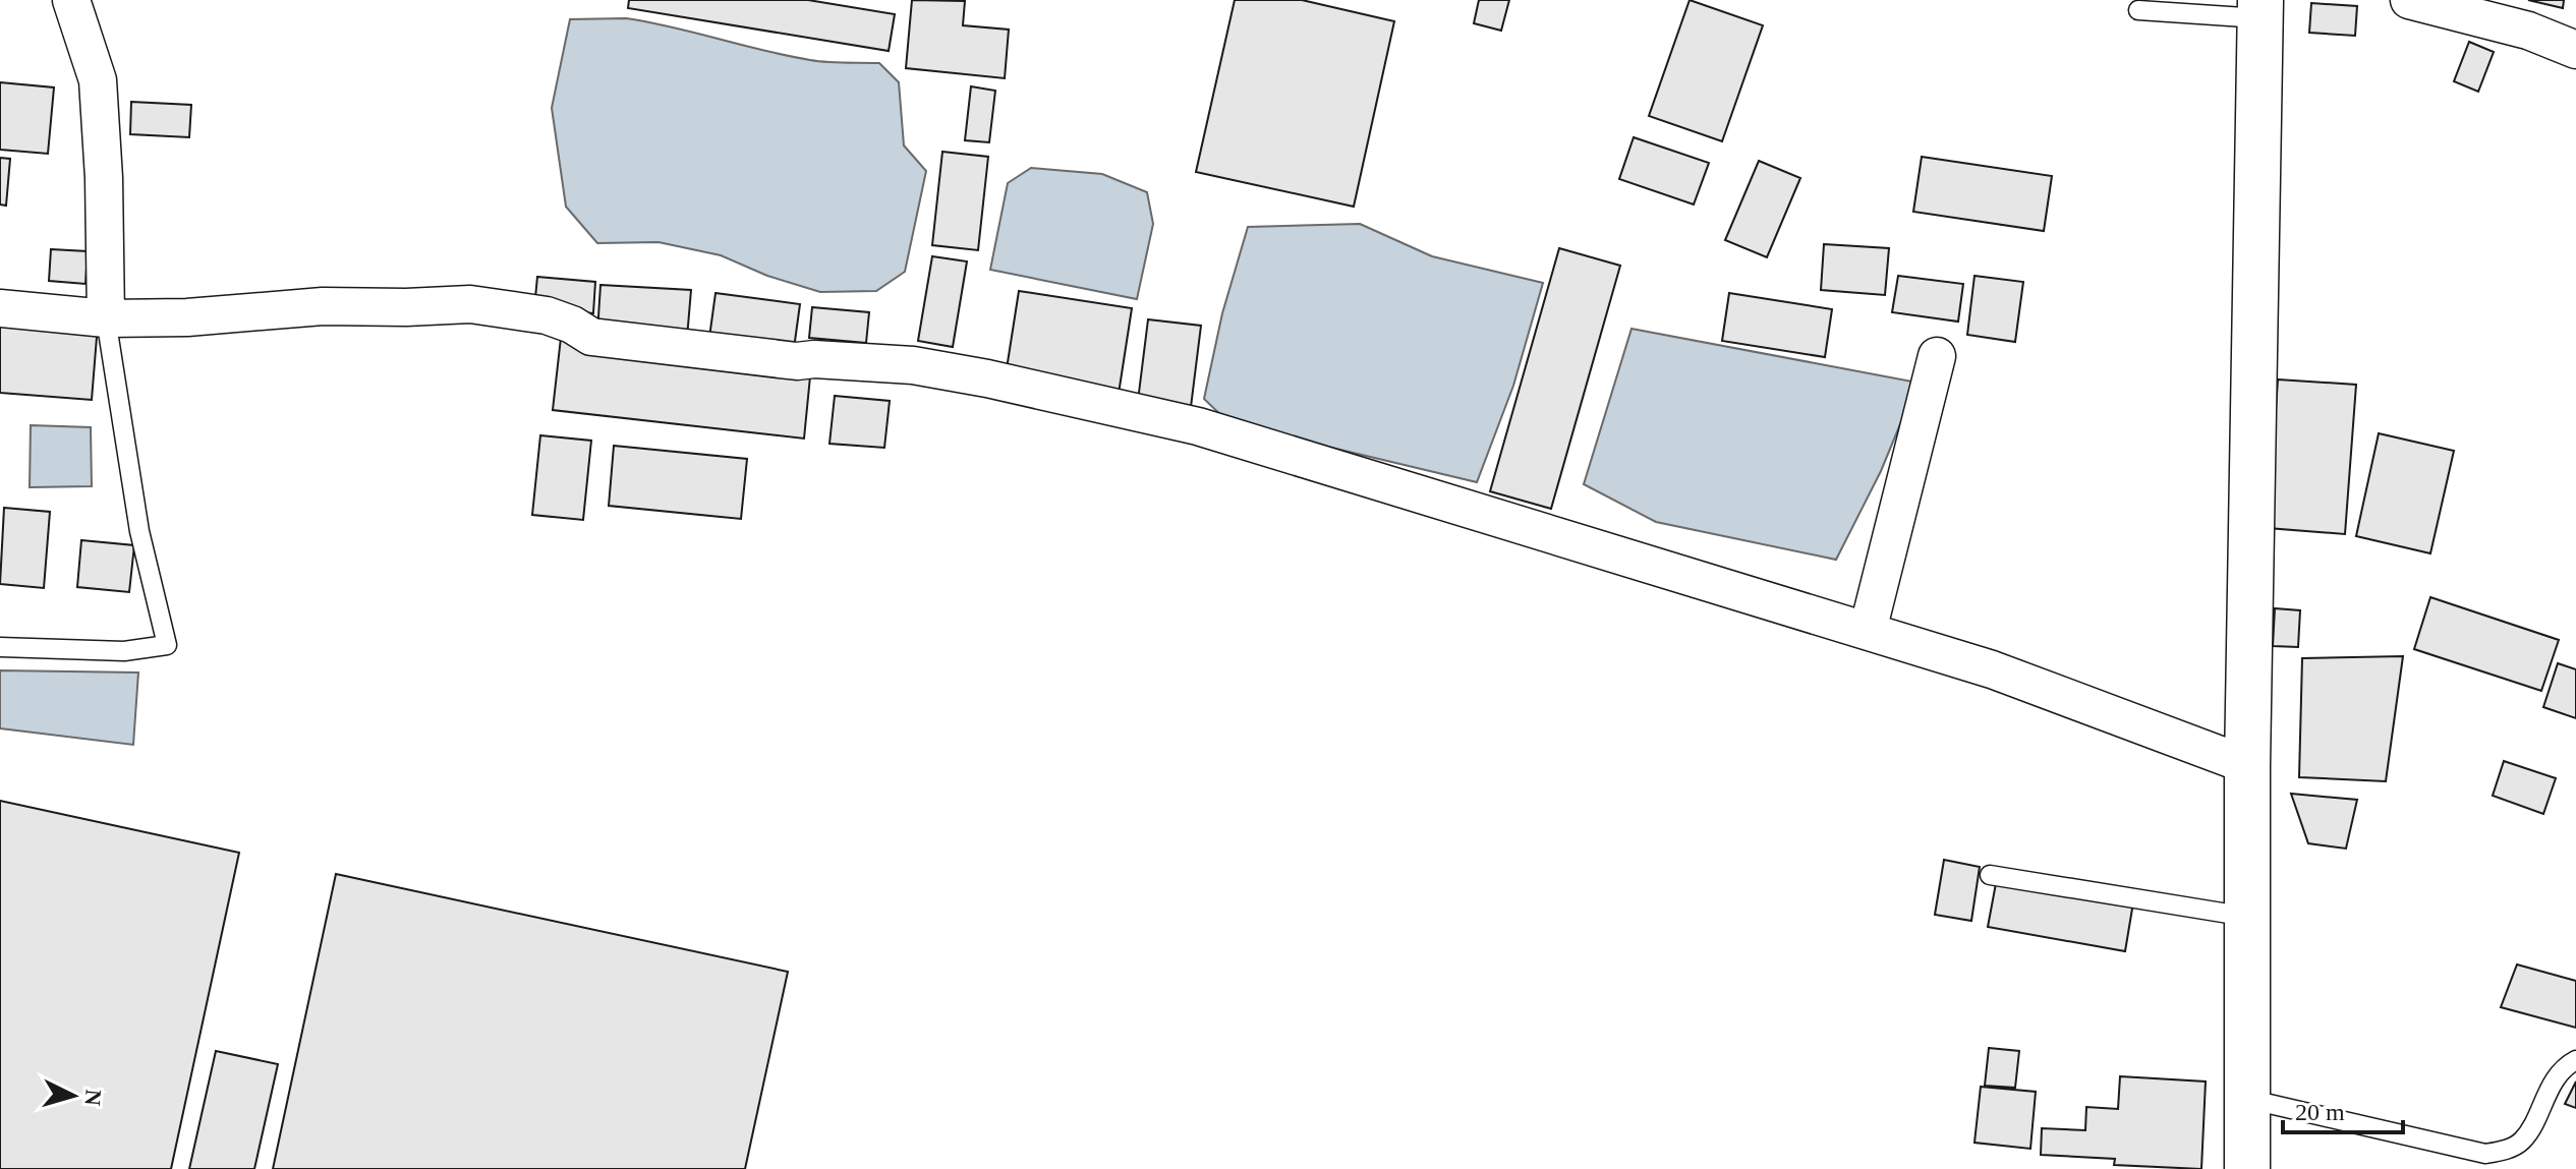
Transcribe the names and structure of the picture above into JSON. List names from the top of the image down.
{
  "scale_bar": "20 m",
  "north": "right"
}
